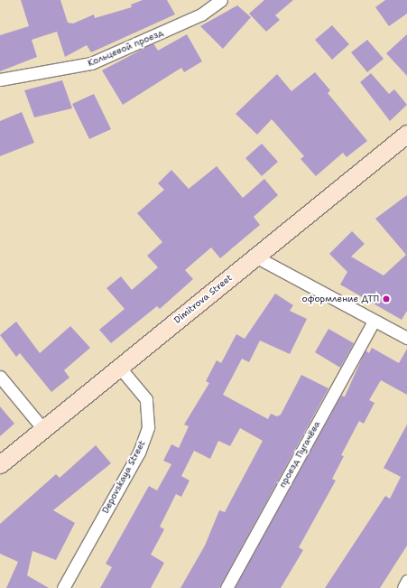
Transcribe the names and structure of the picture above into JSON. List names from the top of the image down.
{
  "streets": {
    "street": [
      "Кольцевой проезд",
      "Dimitrova Street",
      "проезд Пугачёва",
      "Depovskaya Street"
    ]
  },
  "crossings": [
    ["Dimitrova Street", "Depovskaya Street"]
  ],
  "places": ["оформление ДТП"]
}
